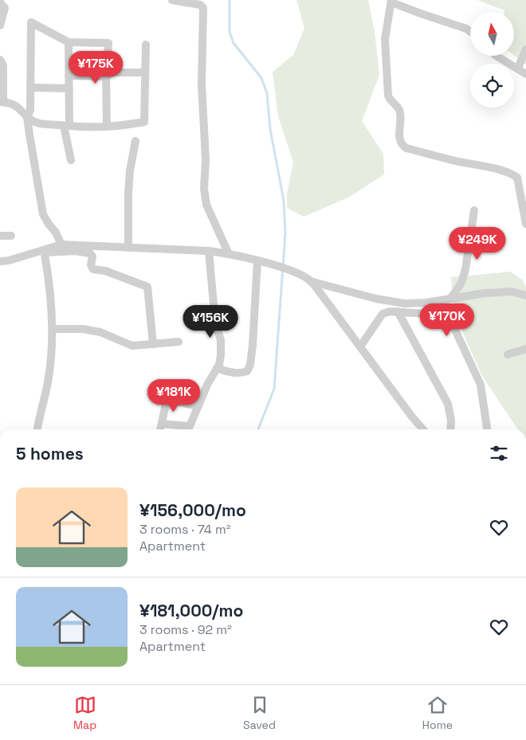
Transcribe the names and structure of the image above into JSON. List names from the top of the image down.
{
  "north": "top",
  "page": {
    "price": [
      "¥175K",
      "¥249K",
      "¥170K",
      "¥156K",
      "¥181K"
    ],
    "heading": "5 homes",
    "list": [
      {
        "name": "¥156,000/mo",
        "note": "3 rooms · 74 m² · Apartment"
      },
      {
        "name": "¥181,000/mo",
        "note": "3 rooms · 92 m² · Apartment"
      }
    ],
    "tabs": ["Map", "Saved", "Home"]
  }
}
